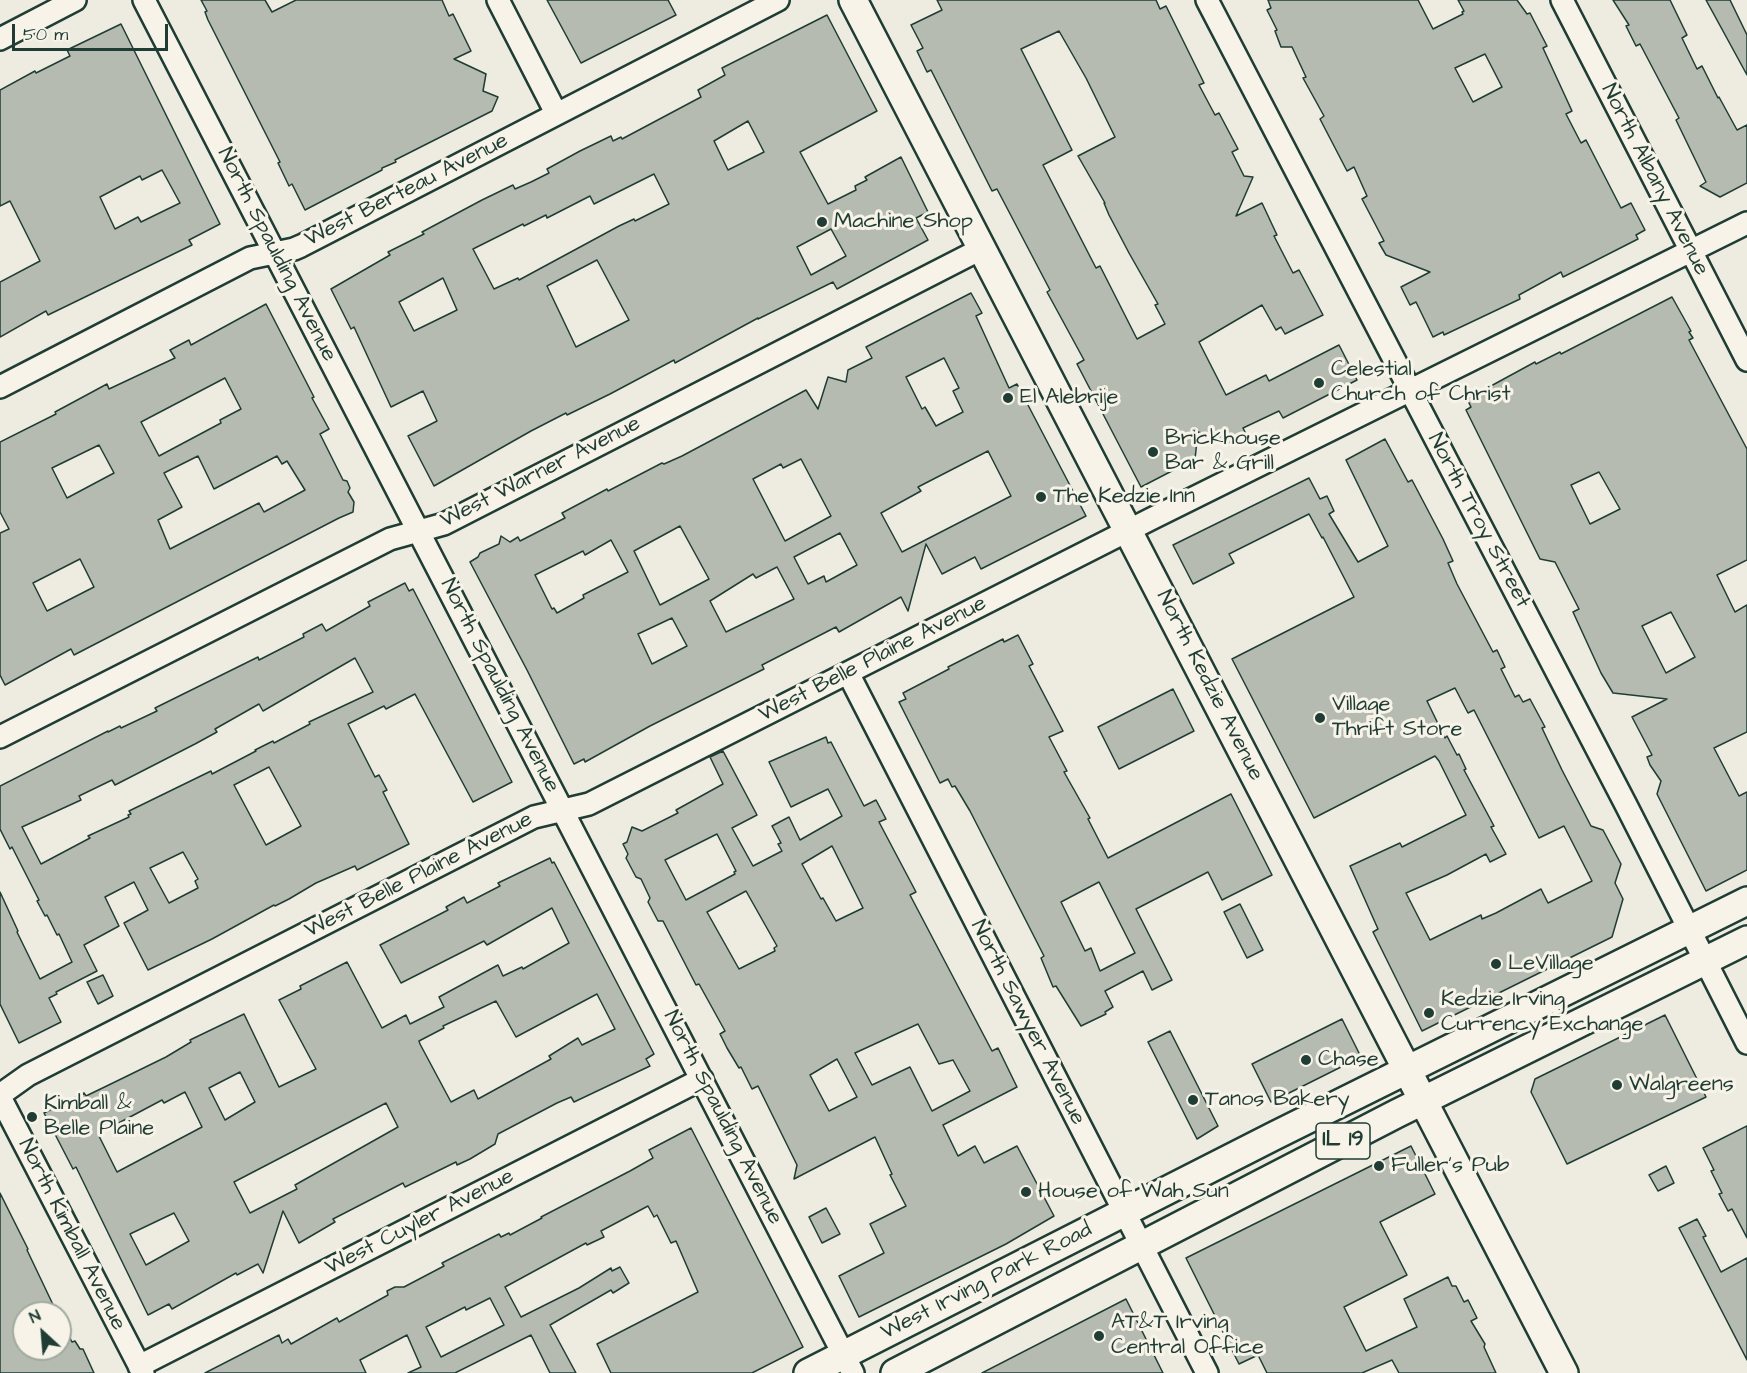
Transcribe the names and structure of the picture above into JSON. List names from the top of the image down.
{
  "streets": {
    "main road": ["North Kedzie Avenue", "IL 19", "West Irving Park Road"],
    "street": [
      "North Albany Avenue",
      "West Berteau Avenue",
      "North Spaulding Avenue",
      "West Warner Avenue",
      "North Troy Street",
      "West Belle Plaine Avenue",
      "North Sawyer Avenue",
      "West Cuyler Avenue",
      "North Kimball Avenue"
    ]
  },
  "crossings": [
    ["North Albany Avenue", "West Belle Plaine Avenue"],
    ["West Berteau Avenue", "North Spaulding Avenue"],
    ["North Spaulding Avenue", "West Warner Avenue"],
    ["North Spaulding Avenue", "West Belle Plaine Avenue"],
    ["North Spaulding Avenue", "West Cuyler Avenue"],
    ["North Spaulding Avenue", "West Irving Park Road"],
    ["West Warner Avenue", "North Kedzie Avenue"],
    ["North Troy Street", "West Belle Plaine Avenue"],
    ["North Troy Street", "West Irving Park Road"],
    ["West Belle Plaine Avenue", "North Kedzie Avenue"],
    ["West Belle Plaine Avenue", "North Sawyer Avenue"],
    ["West Belle Plaine Avenue", "North Kimball Avenue"],
    ["North Kedzie Avenue", "West Irving Park Road"],
    ["North Sawyer Avenue", "West Irving Park Road"],
    ["West Cuyler Avenue", "North Kimball Avenue"]
  ],
  "places": [
    "Machine Shop",
    "Celestial Church of Christ",
    "El Alebrije",
    "Brickhouse Bar & Grill",
    "The Kedzie Inn",
    "Village Thrift Store",
    "LeVillage",
    "Kedzie Irving Currency Exchange",
    "Chase",
    "Walgreens",
    "Tanos Bakery",
    "Kimball & Belle Plaine",
    "Fuller's Pub",
    "House of Wah Sun",
    "AT&T Irving Central Office"
  ],
  "scale_bar": "50 m",
  "north": "top left"
}
